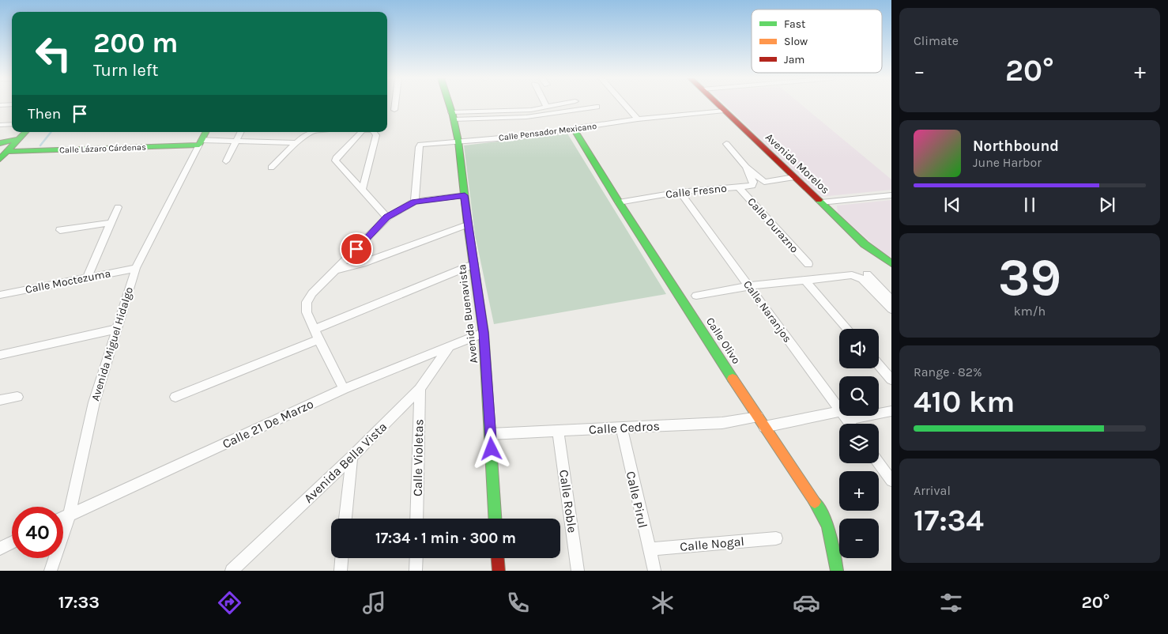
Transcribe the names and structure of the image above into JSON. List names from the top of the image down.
{
  "streets": {
    "street": [
      "Calle Pensador Mexicano",
      "Calle Lázaro Cárdenas",
      "Avenida Morelos",
      "Calle Fresno",
      "Calle Durazno",
      "Calle Moctezuma",
      "Calle Naranjos",
      "Avenida Buenavista",
      "Calle Olivo",
      "Avenida Miguel Hidalgo",
      "Calle 21 De Marzo",
      "Calle Cedros",
      "Calle Violetas",
      "Avenida Bella Vista",
      "Calle Pirul",
      "Calle Roble",
      "Calle Nogal"
    ]
  },
  "crossings": [
    ["Calle Pensador Mexicano", "Avenida Morelos"],
    ["Calle Pensador Mexicano", "Avenida Buenavista"],
    ["Calle Pensador Mexicano", "Calle Olivo"],
    ["Calle Lázaro Cárdenas", "Avenida Miguel Hidalgo"],
    ["Calle Fresno", "Calle Durazno"],
    ["Calle Fresno", "Calle Naranjos"],
    ["Calle Fresno", "Calle Olivo"],
    ["Calle Moctezuma", "Avenida Miguel Hidalgo"],
    ["Avenida Buenavista", "Calle 21 De Marzo"],
    ["Avenida Buenavista", "Calle Cedros"],
    ["Calle Olivo", "Calle Cedros"],
    ["Avenida Miguel Hidalgo", "Calle 21 De Marzo"],
    ["Calle 21 De Marzo", "Avenida Bella Vista"],
    ["Calle Cedros", "Calle Pirul"],
    ["Calle Cedros", "Calle Roble"],
    ["Calle Violetas", "Avenida Bella Vista"],
    ["Calle Pirul", "Calle Nogal"]
  ],
  "legend": ["Fast", "Slow", "Jam"],
  "page": {
    "tile": [
      "Climate",
      ["39", "km/h"],
      ["Range · 82%", "410 km"],
      ["Arrival", "17:34"]
    ],
    "turn": ["200 m", "Turn left"],
    "heat": ["−", "20°", "+"],
    "then": "Then",
    "song": ["Northbound", "June Harbor"],
    "map_buttons": ["+", "−"],
    "limit": "40",
    "trip": "17:34 · 1 min · 300 m",
    "tabs": ["17:33", "20°"]
  }
}
